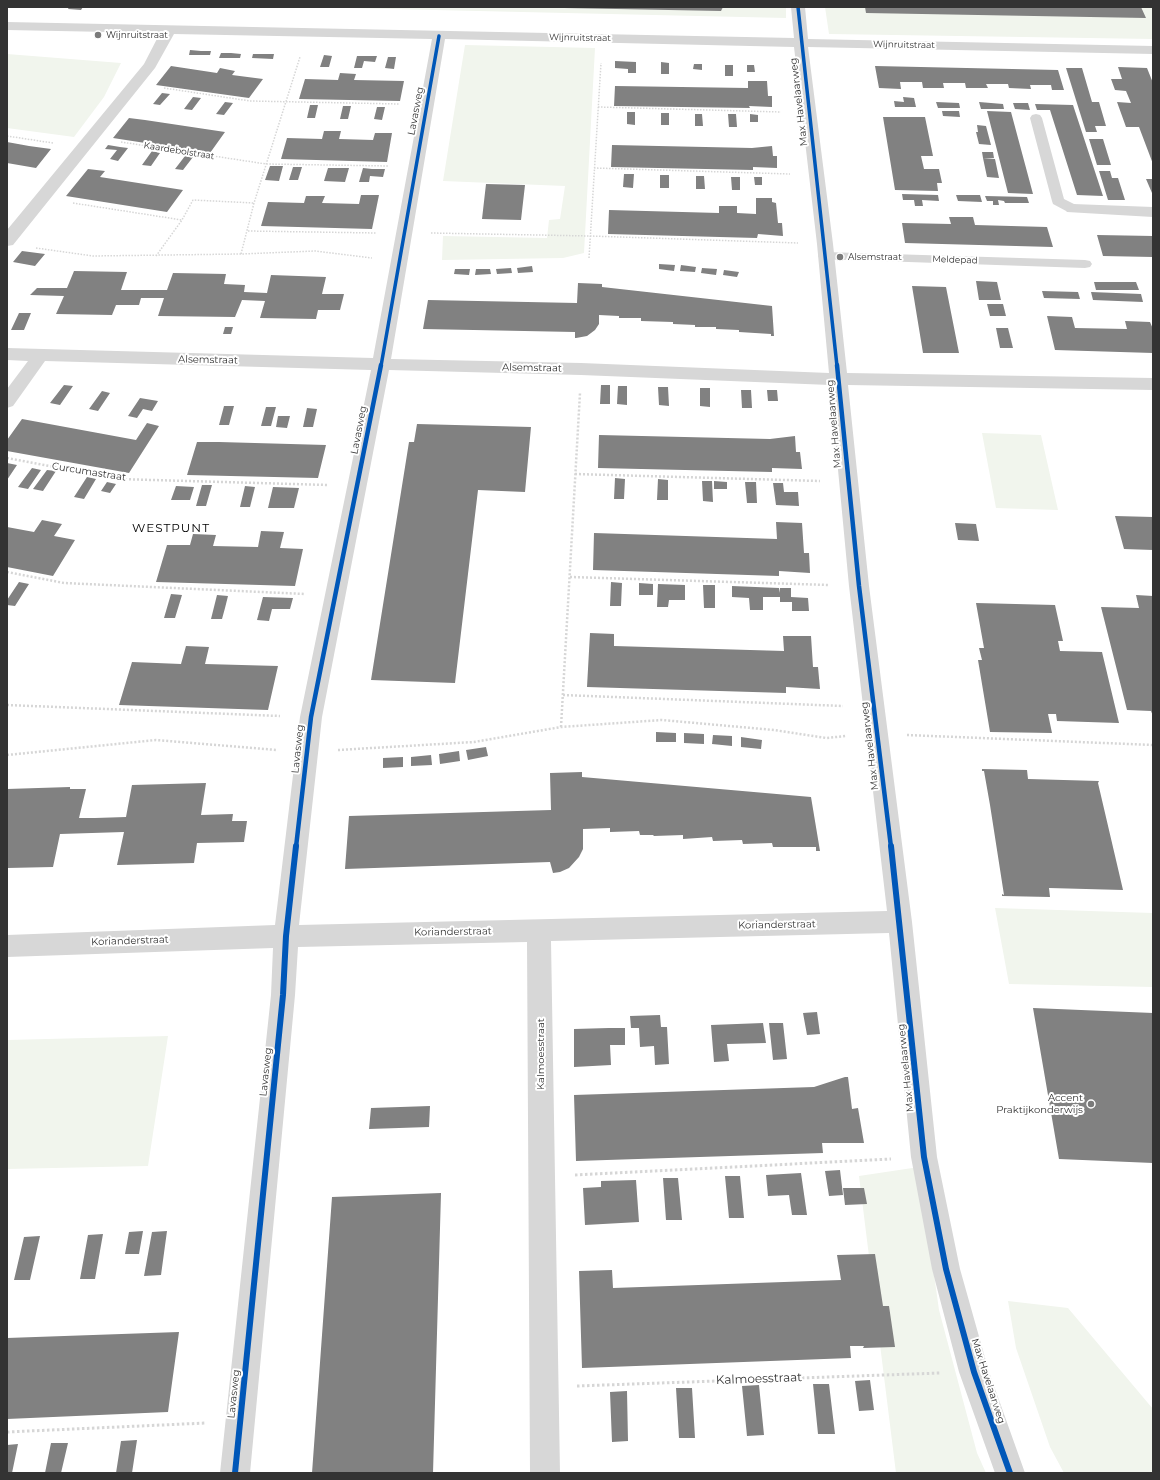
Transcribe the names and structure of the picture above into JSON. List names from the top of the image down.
{
  "streets": {
    "street": [
      "Wijnruitstraat",
      "Max Havelaarweg",
      "Lavasweg",
      "Alsemstraat",
      "Korianderstraat",
      "Kalmoesstraat"
    ],
    "lane": ["Meldepad"],
    "path": ["Kaardebolstraat", "Curcumastraat"]
  },
  "crossings": [
    ["Wijnruitstraat", "Max Havelaarweg"],
    ["Wijnruitstraat", "Lavasweg"],
    ["Max Havelaarweg", "Meldepad"],
    ["Max Havelaarweg", "Alsemstraat"],
    ["Max Havelaarweg", "Korianderstraat"],
    ["Max Havelaarweg", "Kalmoesstraat"],
    ["Lavasweg", "Alsemstraat"],
    ["Lavasweg", "Curcumastraat"],
    ["Lavasweg", "Korianderstraat"],
    ["Korianderstraat", "Kalmoesstraat"]
  ],
  "districts": ["WESTPUNT"],
  "places": ["Wijnruitstraat", "Alsemstraat", "Accent Praktijkonderwijs"]
}
